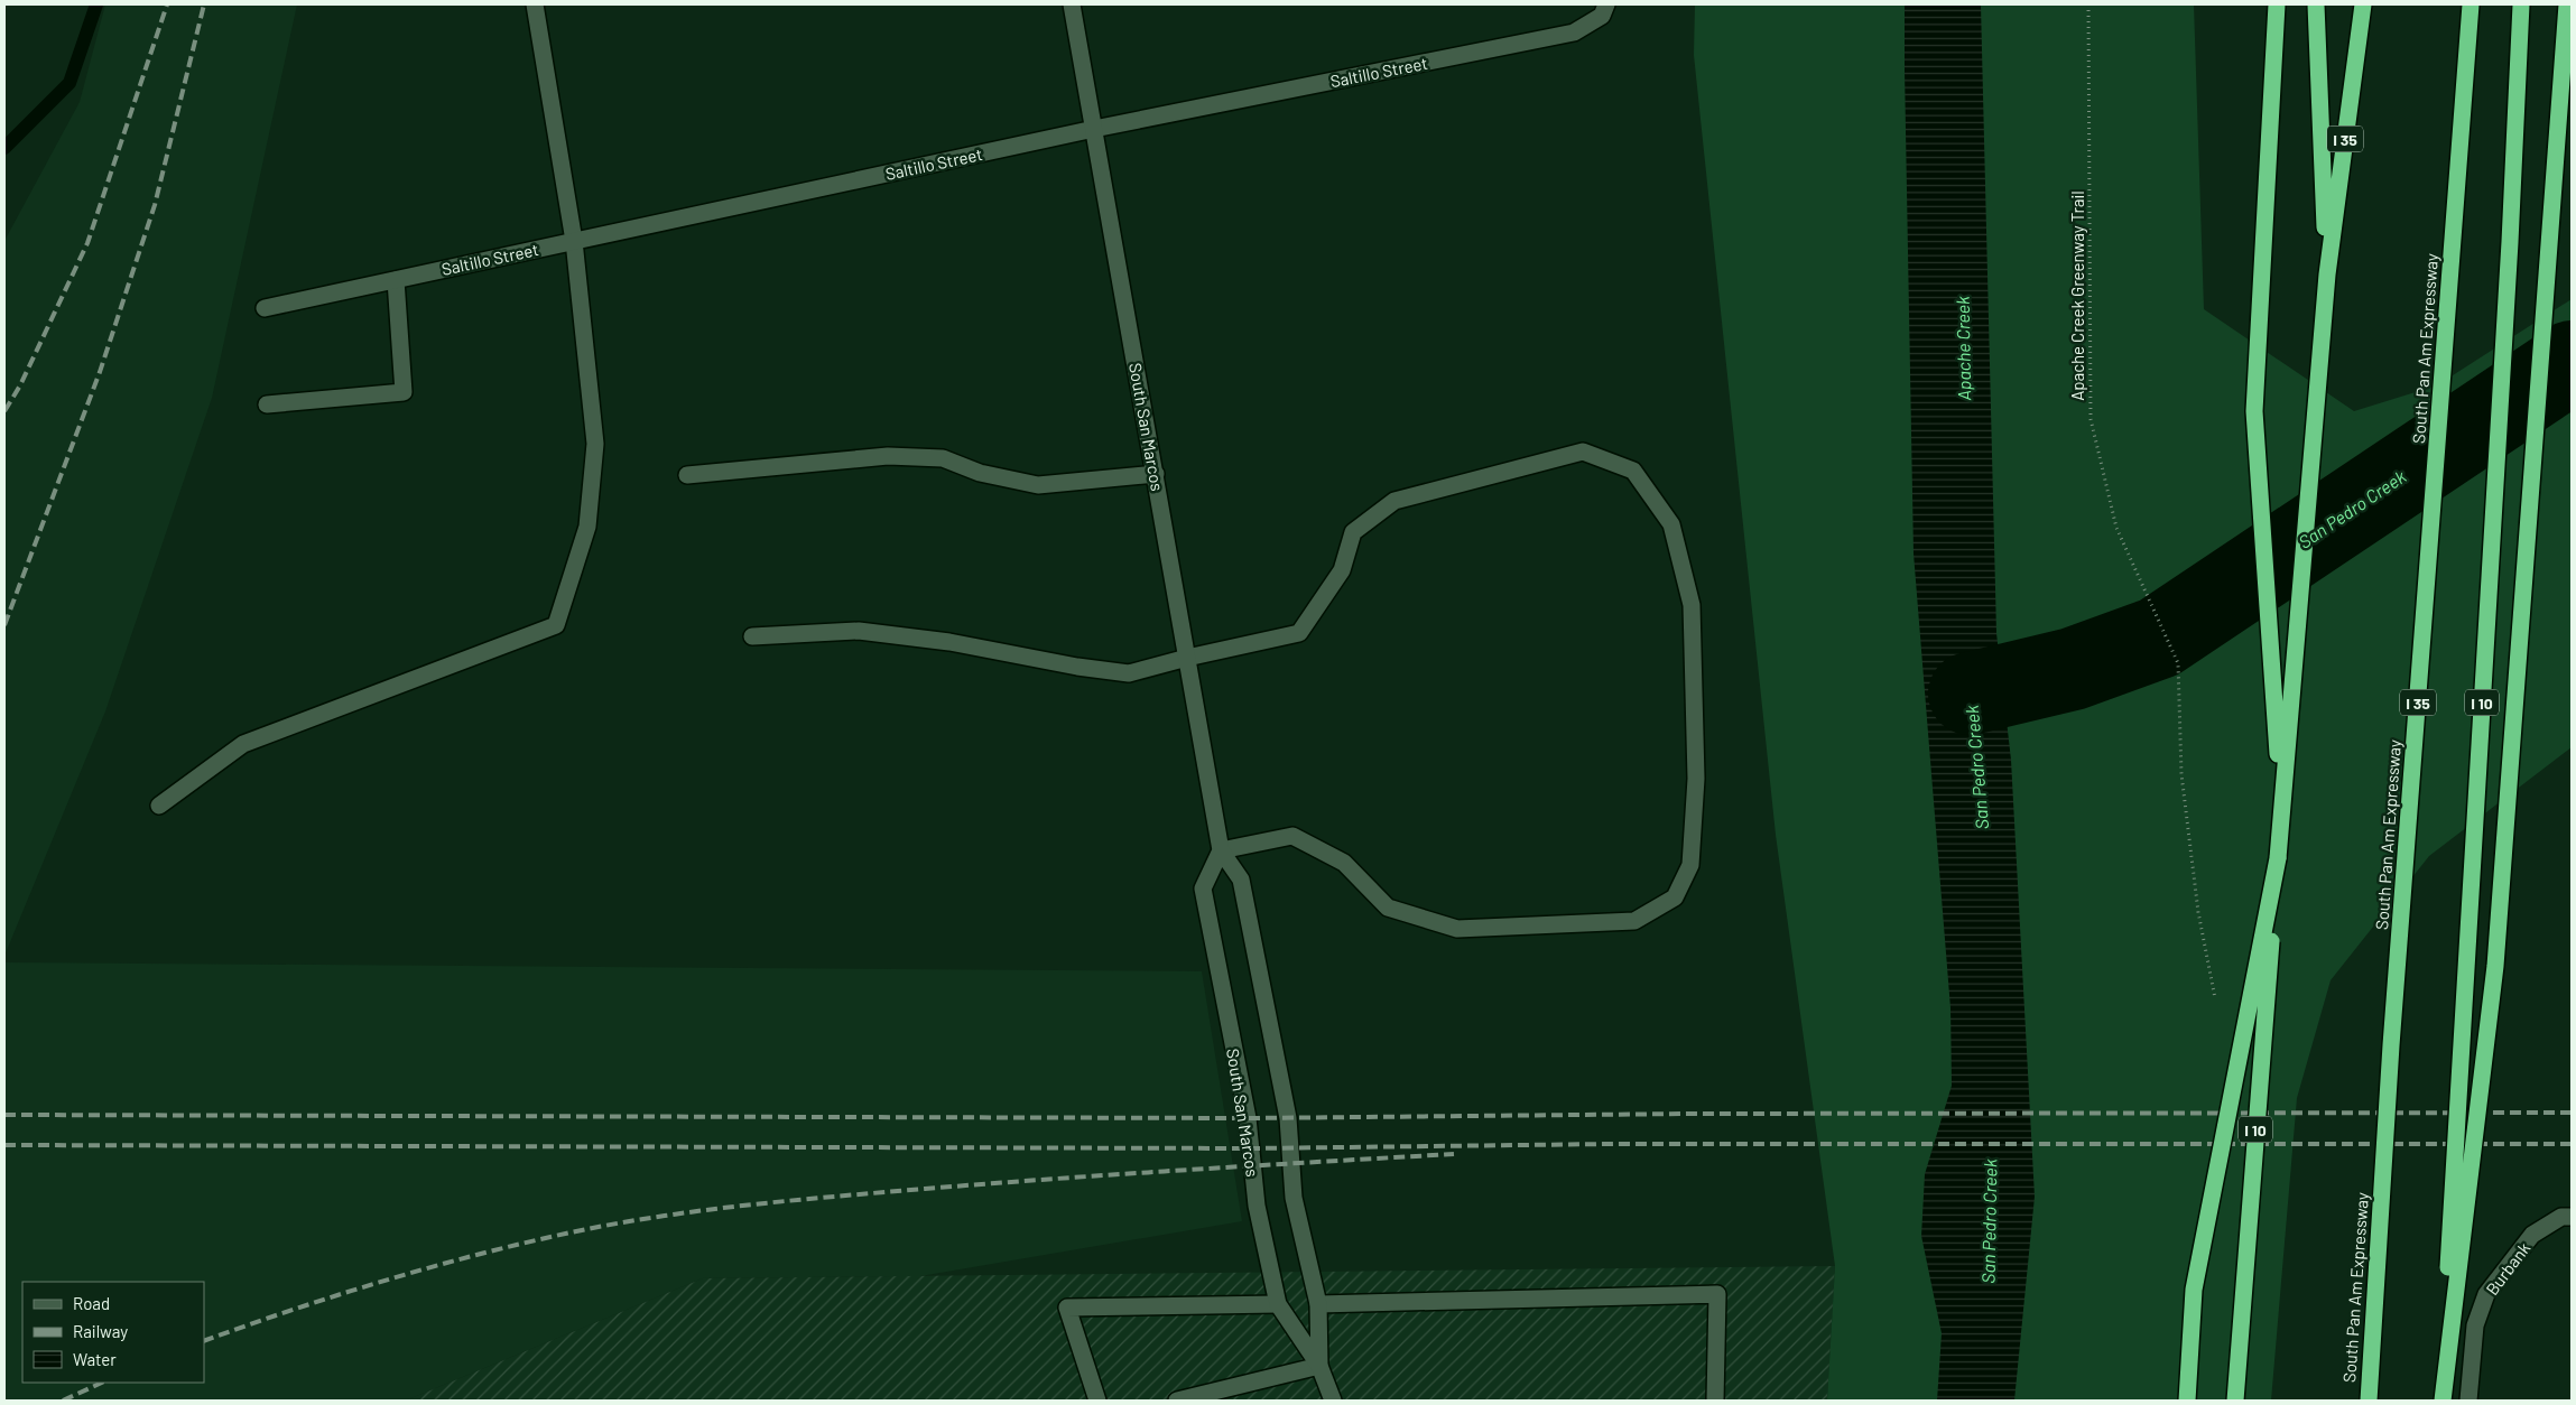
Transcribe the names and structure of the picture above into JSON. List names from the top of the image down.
{
  "streets": {
    "highway": ["I 35", "South Pan Am Expressway", "I 10"],
    "street": ["Saltillo Street", "South San Marcos", "Burbank"],
    "path": ["Apache Creek Greenway Trail"]
  },
  "crossings": [
    ["Saltillo Street", "South San Marcos"],
    ["I 35", "I 10"]
  ],
  "water": ["Apache Creek", "San Pedro Creek"],
  "legend": ["Road", "Railway", "Water"]
}
